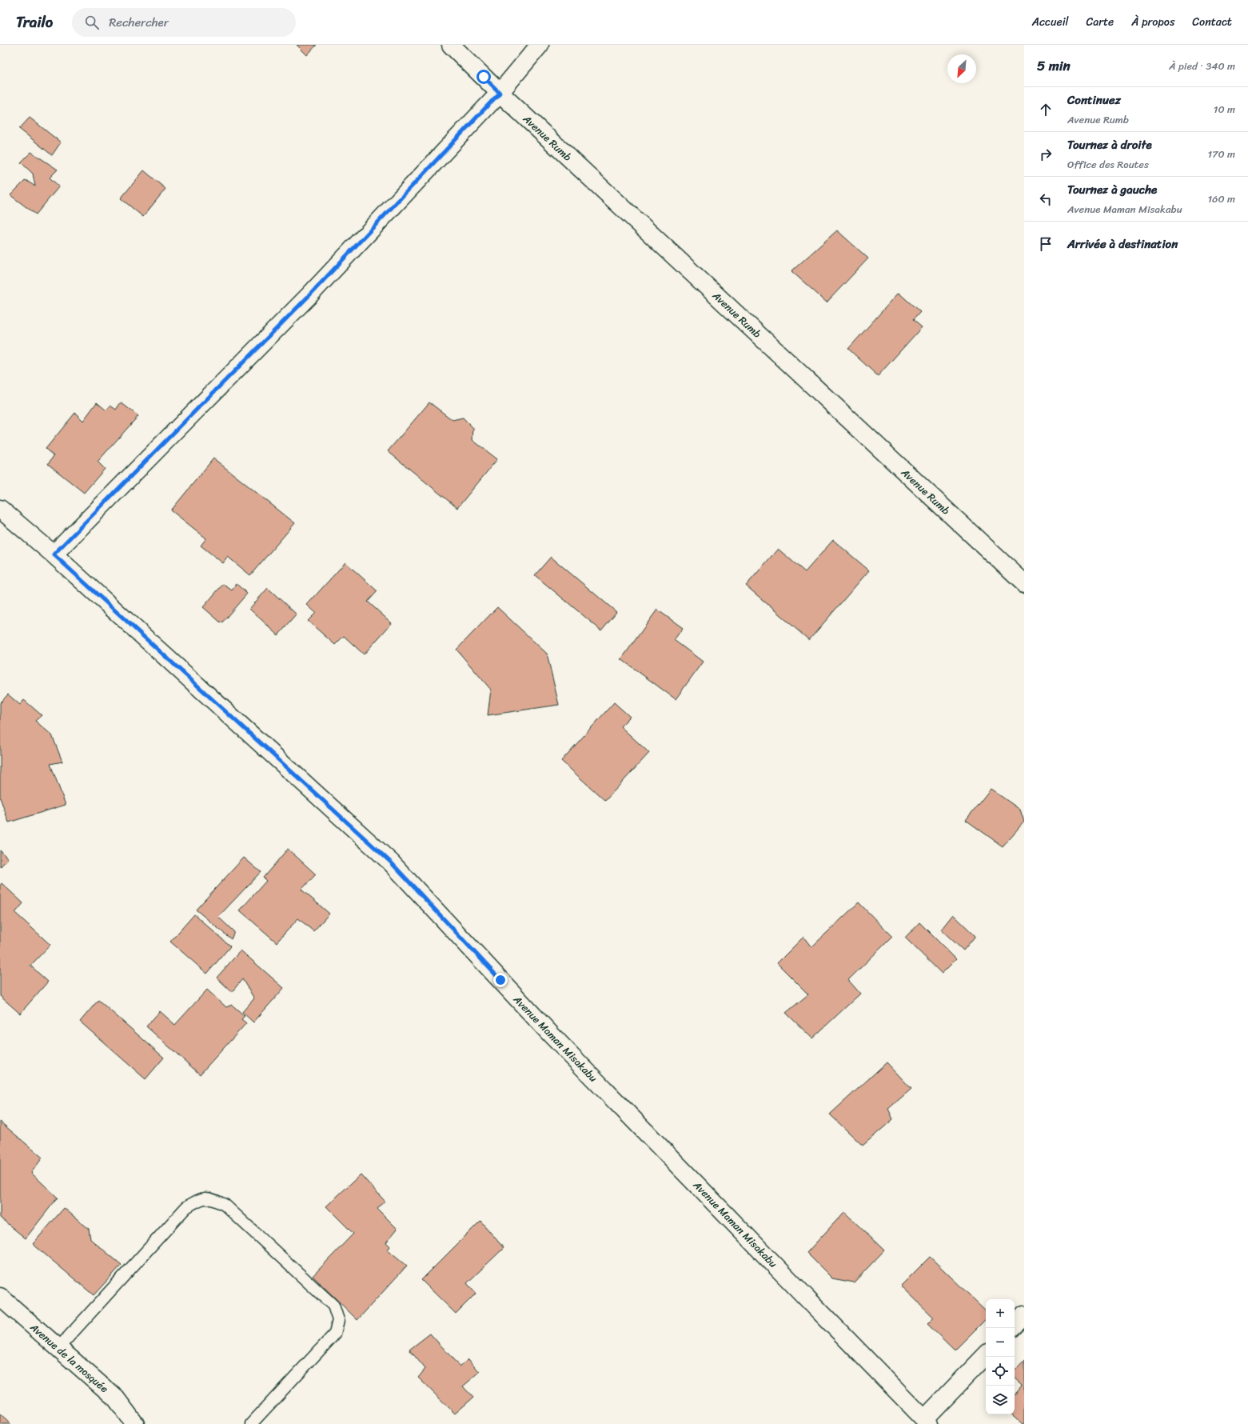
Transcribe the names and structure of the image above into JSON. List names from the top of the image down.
{
  "streets": {
    "street": ["Avenue Rumb", "Avenue Maman Misakabu", "Avenue de la mosquée"]
  },
  "north": "bottom left",
  "page": {
    "header": "Trailo",
    "search": "Rechercher",
    "nav": [
      "Accueil",
      "Carte",
      "À propos",
      "Contact"
    ],
    "heading": ["5 min", "À pied · 340 m"],
    "list": [
      ["Continuez", "Avenue Rumb", "10 m"],
      ["Tournez à droite", "Office des Routes", "170 m"],
      ["Tournez à gauche", "Avenue Maman Misakabu", "160 m"],
      "Arrivée à destination"
    ],
    "map_buttons": ["+", "−"]
  }
}
